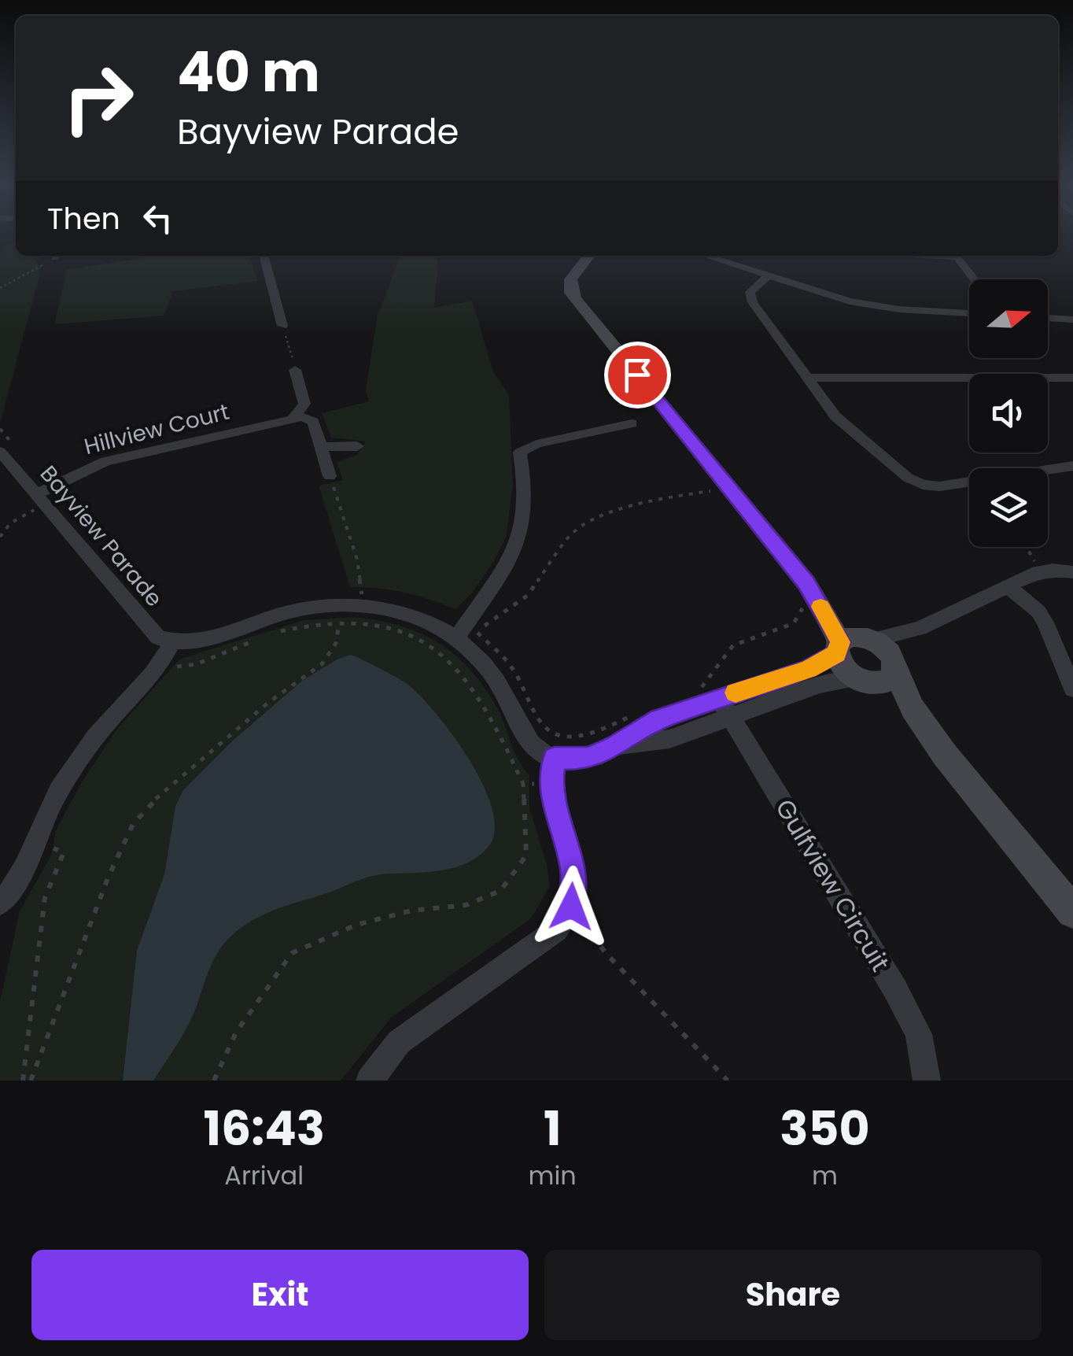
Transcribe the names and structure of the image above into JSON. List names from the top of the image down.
{
  "streets": {
    "street": ["Hillview Court", "Bayview Parade", "Gulfview Circuit"]
  },
  "crossings": [
    ["Hillview Court", "Bayview Parade"]
  ],
  "north": "right",
  "page": {
    "turn": ["40 m", "Bayview Parade"],
    "then": "Then",
    "eta": [
      "16:43",
      "Arrival",
      "1",
      "min",
      "350",
      "m"
    ],
    "buttons": ["Exit", "Share"]
  }
}
